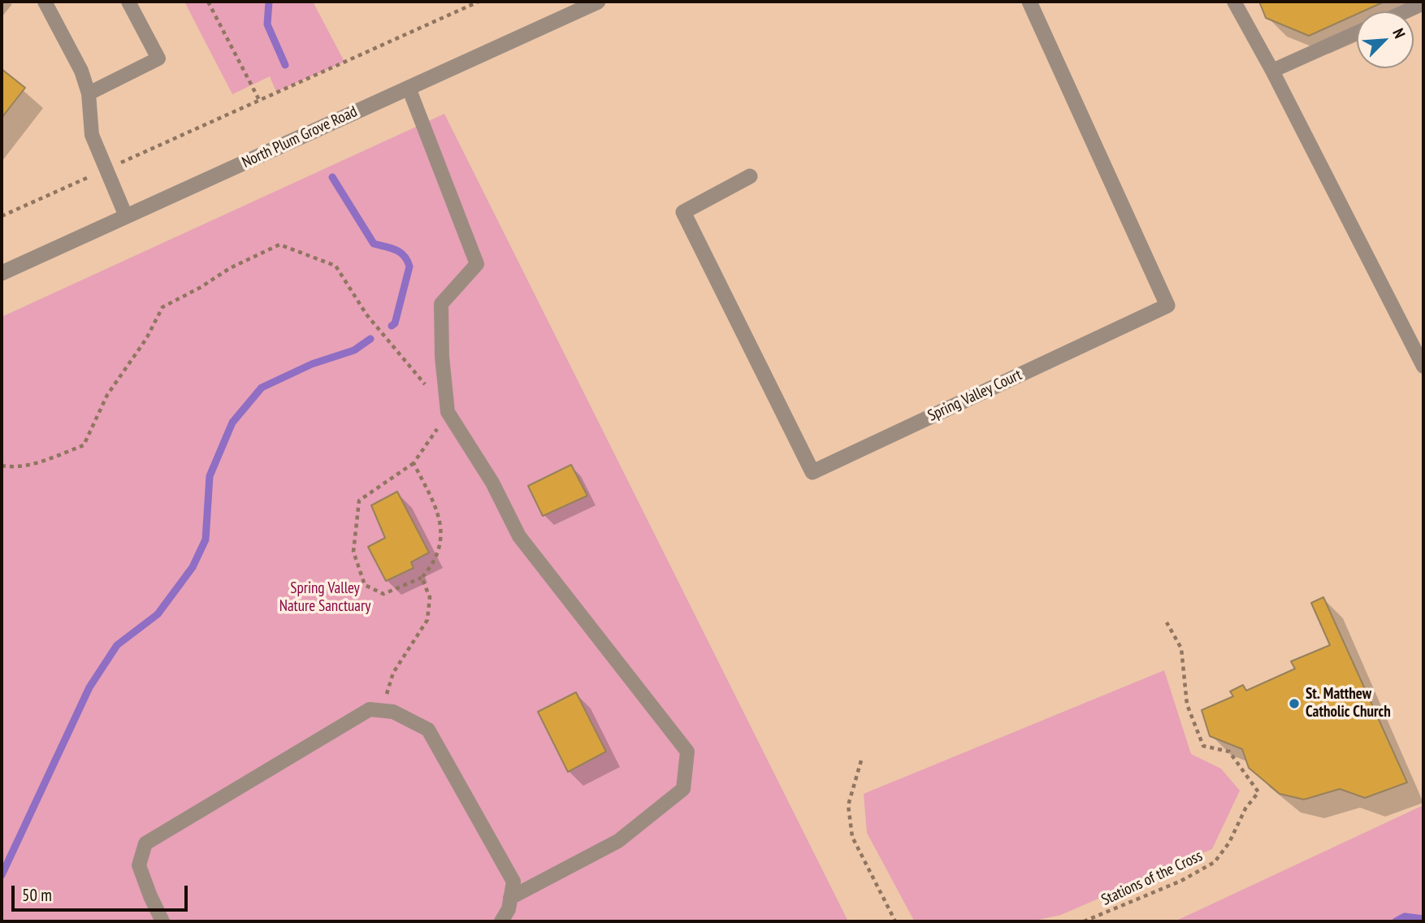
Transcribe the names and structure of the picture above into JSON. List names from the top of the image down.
{
  "streets": {
    "street": ["North Plum Grove Road", "Spring Valley Court"],
    "path": ["Stations of the Cross"]
  },
  "parks": ["Spring Valley Nature Sanctuary"],
  "places": ["St. Matthew Catholic Church"],
  "scale_bar": "50 m",
  "north": "top right"
}
